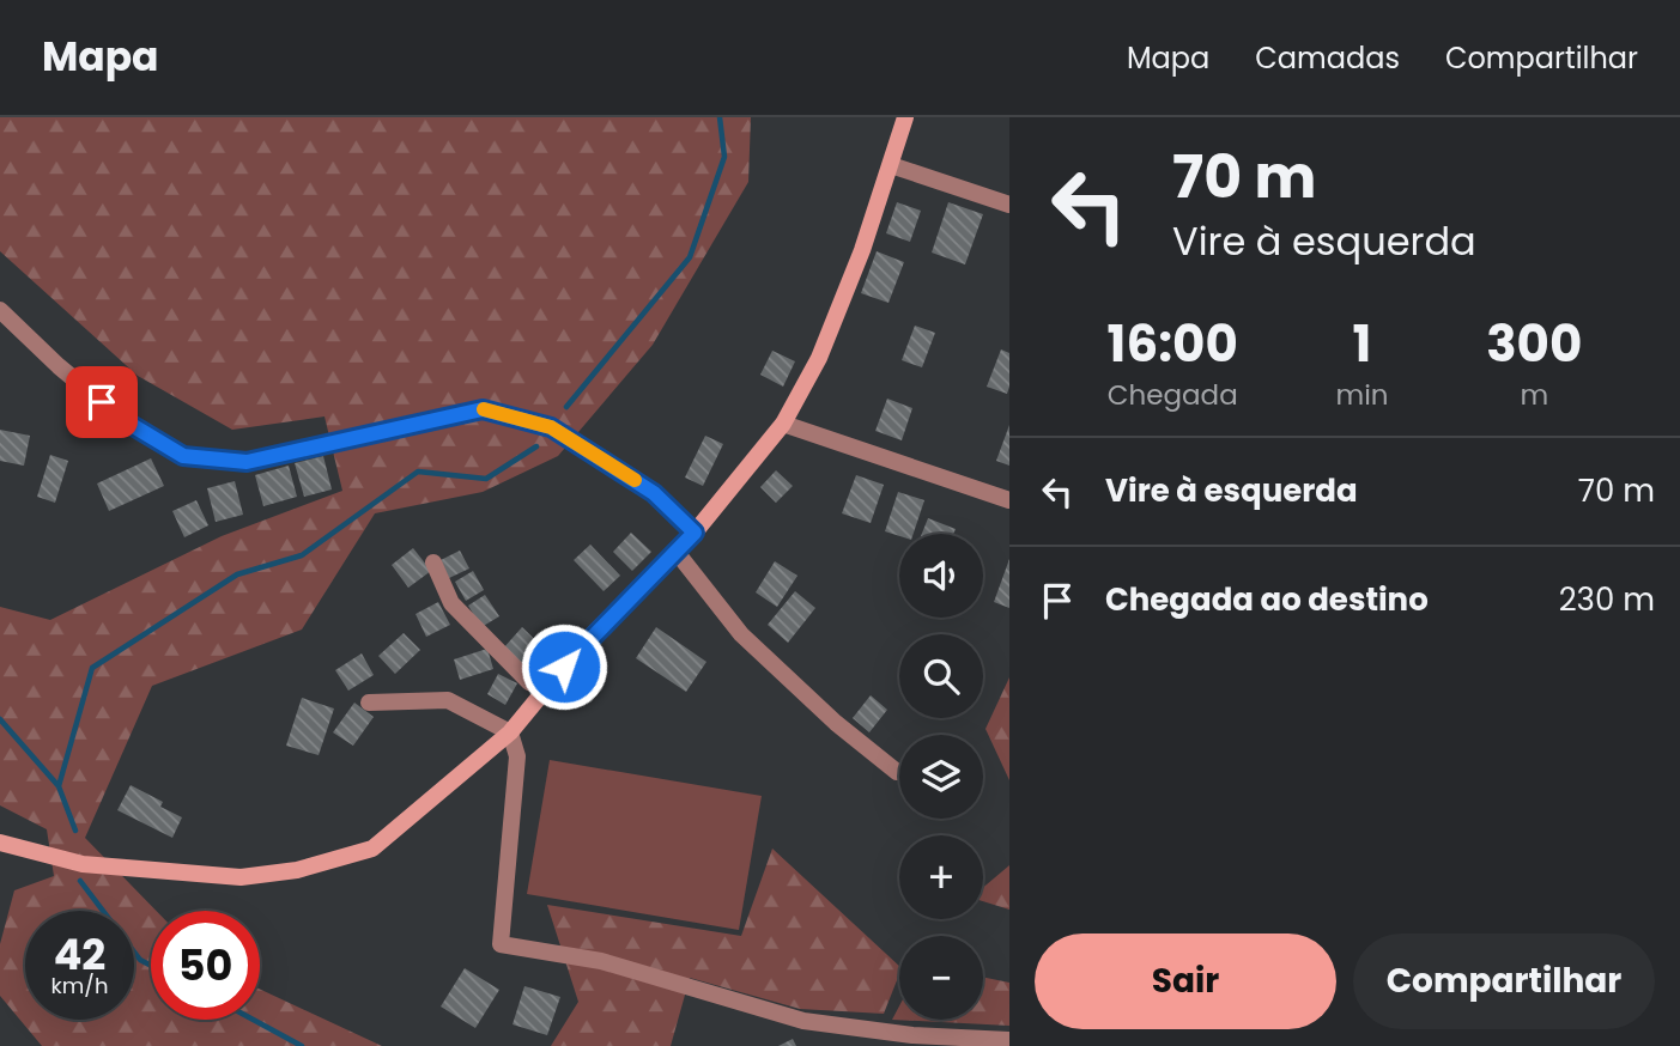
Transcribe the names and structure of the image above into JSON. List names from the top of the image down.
{
  "page": {
    "header": "Mapa",
    "nav": ["Mapa", "Camadas", "Compartilhar"],
    "turn": ["70 m", "Vire à esquerda"],
    "eta": [
      "16:00",
      "Chegada",
      "1",
      "min",
      "300",
      "m"
    ],
    "list": [
      {
        "name": "Vire à esquerda",
        "value": "70 m"
      },
      {
        "name": "Chegada ao destino",
        "value": "230 m"
      }
    ],
    "map_buttons": ["+", "−"],
    "speed": "42 km/h",
    "limit": "50",
    "buttons": ["Sair", "Compartilhar"]
  }
}
